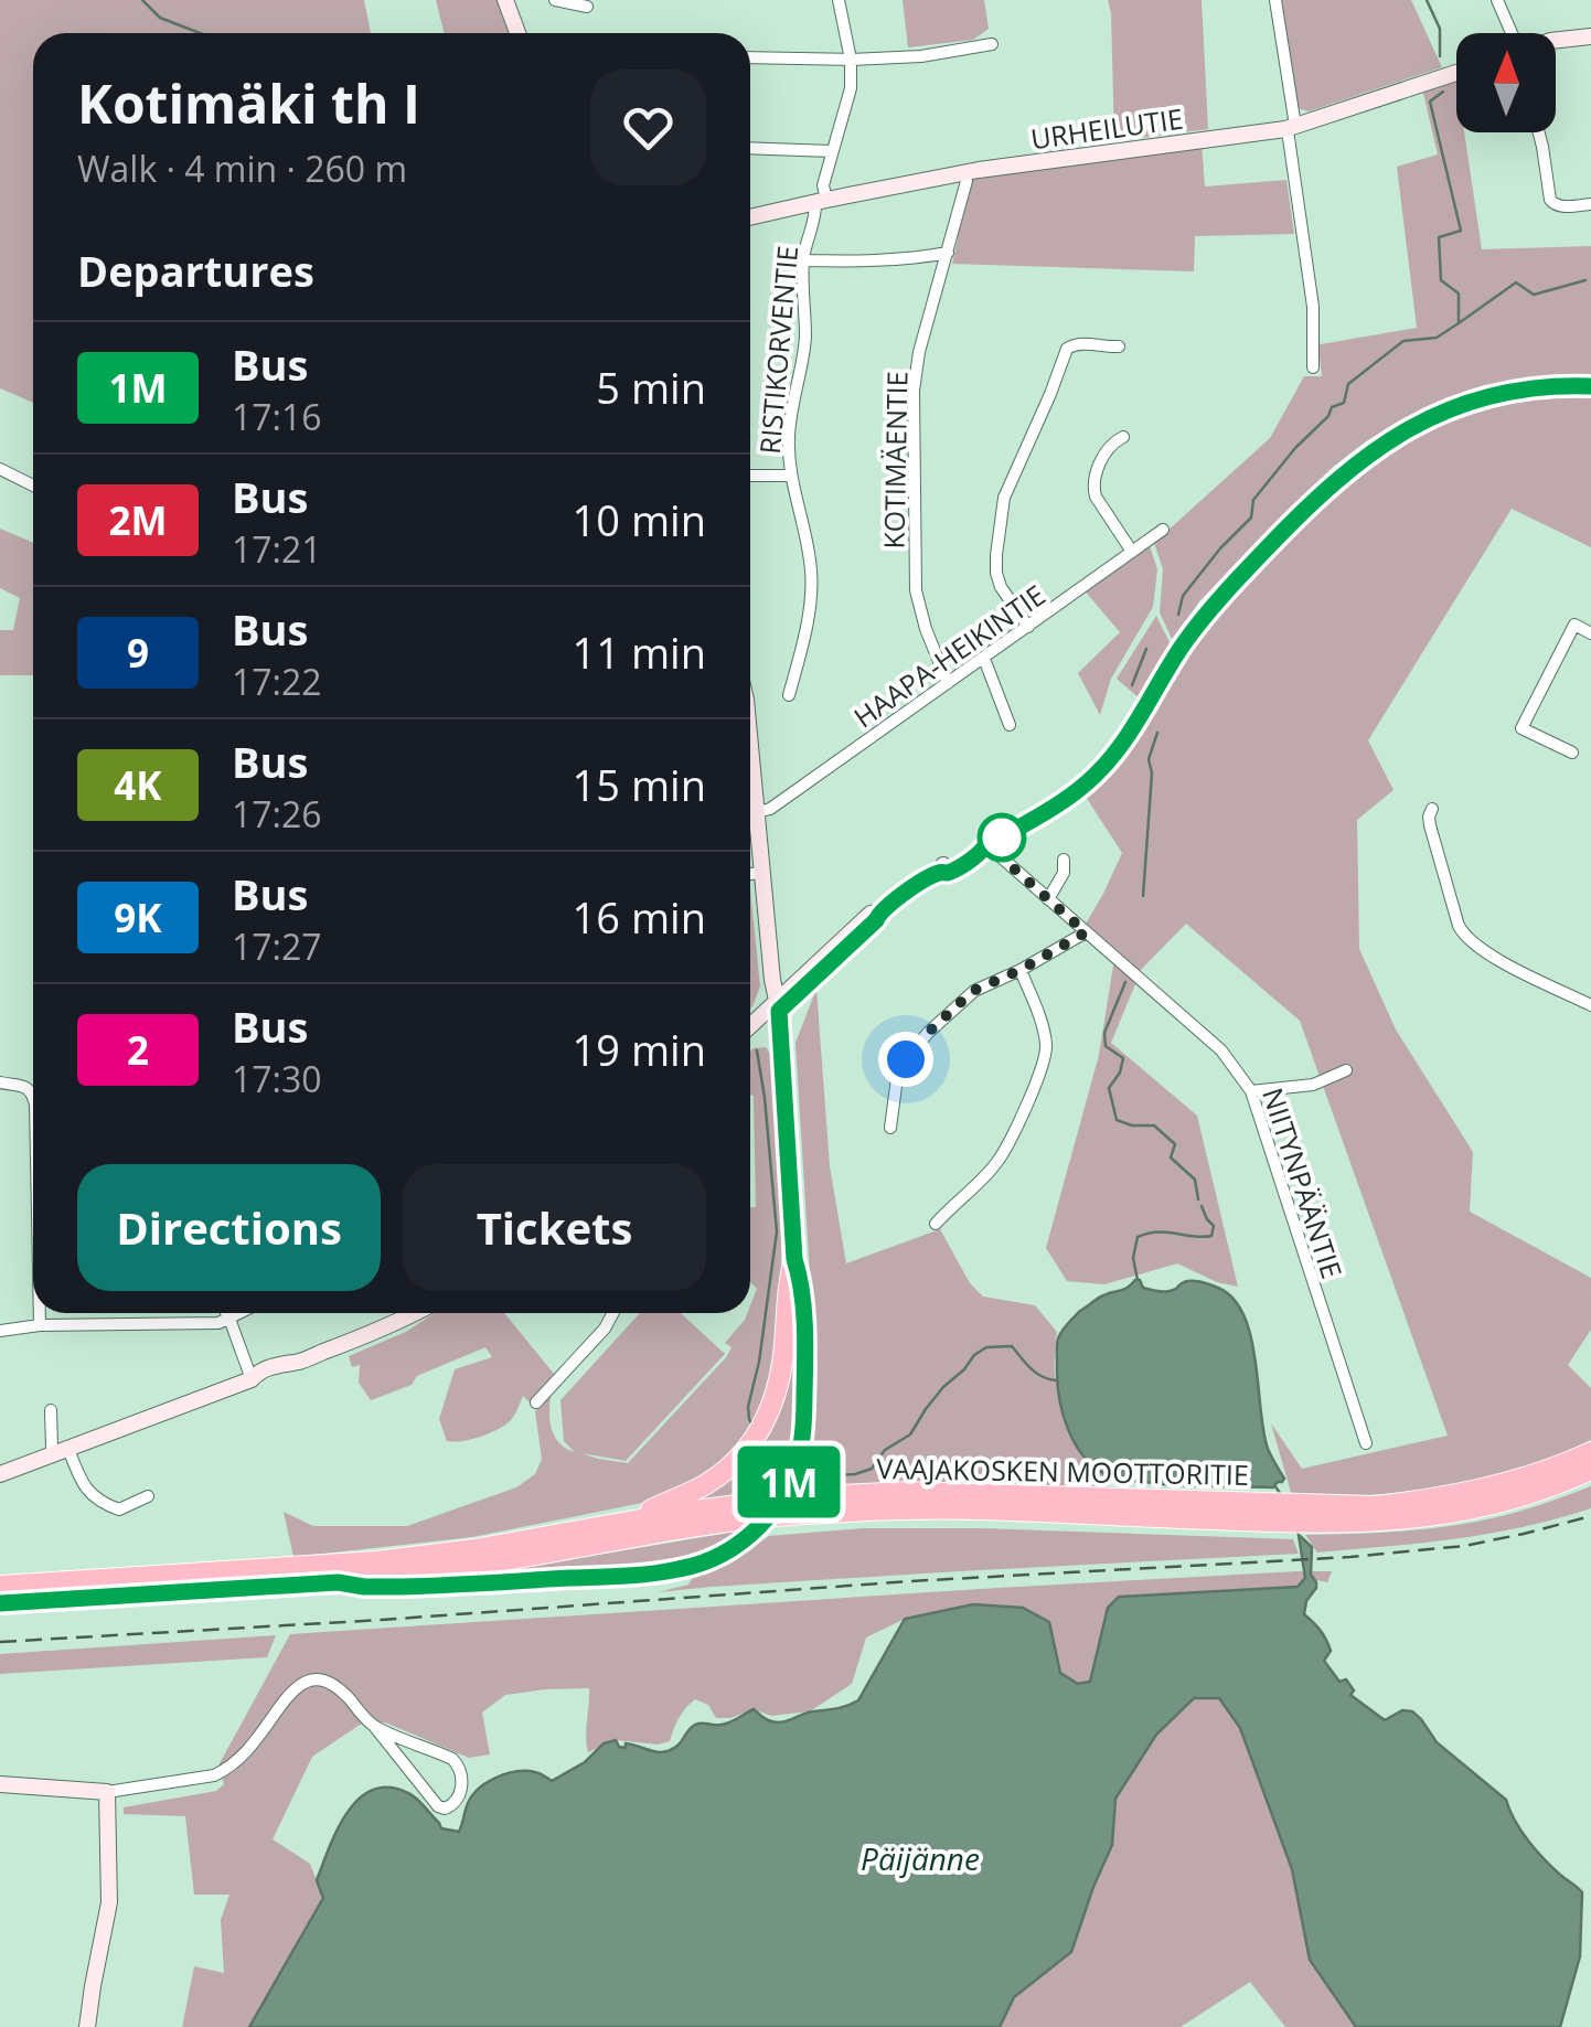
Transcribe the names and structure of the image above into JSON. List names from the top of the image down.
{
  "streets": {
    "highway": ["VAAJAKOSKEN MOOTTORITIE"],
    "street": [
      "URHEILUTIE",
      "RISTIKORVENTIE",
      "KOTIMÄENTIE",
      "HAAPA-HEIKINTIE",
      "NIITYNPÄÄNTIE"
    ]
  },
  "crossings": [
    ["URHEILUTIE", "RISTIKORVENTIE"],
    ["URHEILUTIE", "KOTIMÄENTIE"],
    ["KOTIMÄENTIE", "HAAPA-HEIKINTIE"]
  ],
  "water": ["Päijänne"],
  "lines": ["bus line 1M"],
  "north": "top",
  "page": {
    "on_map": "1M",
    "heading": [
      ["Kotimäki th I", "Walk · 4 min · 260 m"],
      "Departures"
    ],
    "list": [
      {
        "mark": "1M",
        "name": "Bus",
        "note": "17:16",
        "value": "5 min"
      },
      {
        "mark": "2M",
        "name": "Bus",
        "note": "17:21",
        "value": "10 min"
      },
      {
        "mark": "9",
        "name": "Bus",
        "note": "17:22",
        "value": "11 min"
      },
      {
        "mark": "4K",
        "name": "Bus",
        "note": "17:26",
        "value": "15 min"
      },
      {
        "mark": "9K",
        "name": "Bus",
        "note": "17:27",
        "value": "16 min"
      },
      {
        "mark": "2",
        "name": "Bus",
        "note": "17:30",
        "value": "19 min"
      }
    ],
    "buttons": ["Directions", "Tickets"]
  }
}
